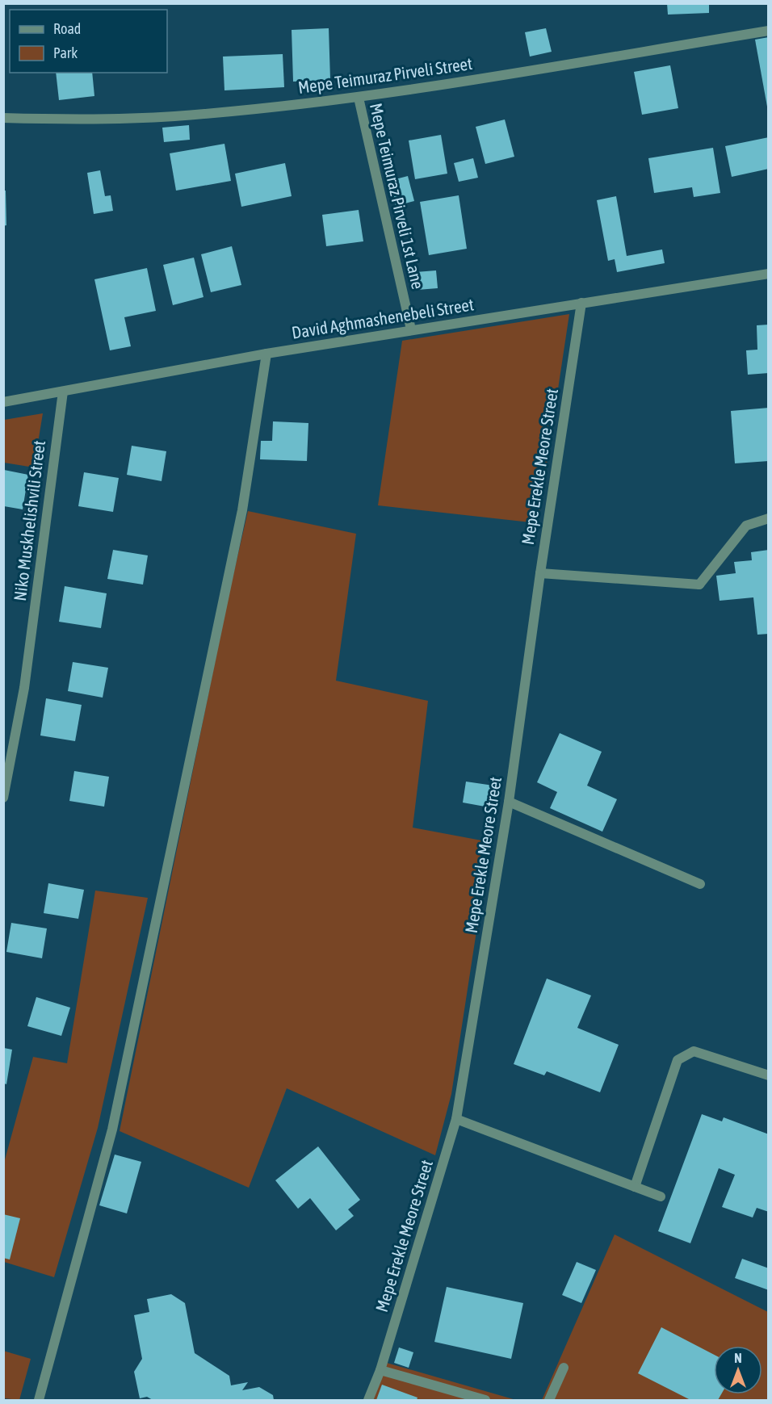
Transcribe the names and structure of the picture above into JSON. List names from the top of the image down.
{
  "streets": {
    "street": [
      "Mepe Teimuraz Pirveli Street",
      "Mepe Teimuraz Pirveli 1st Lane",
      "David Aghmashenebeli Street",
      "Mepe Erekle Meore Street",
      "Niko Muskhelishvili Street"
    ]
  },
  "crossings": [
    ["Mepe Teimuraz Pirveli Street", "Mepe Teimuraz Pirveli 1st Lane"],
    ["Mepe Teimuraz Pirveli 1st Lane", "David Aghmashenebeli Street"],
    ["David Aghmashenebeli Street", "Mepe Erekle Meore Street"],
    ["David Aghmashenebeli Street", "Niko Muskhelishvili Street"]
  ],
  "legend": ["Road", "Park"],
  "north": "top"
}
